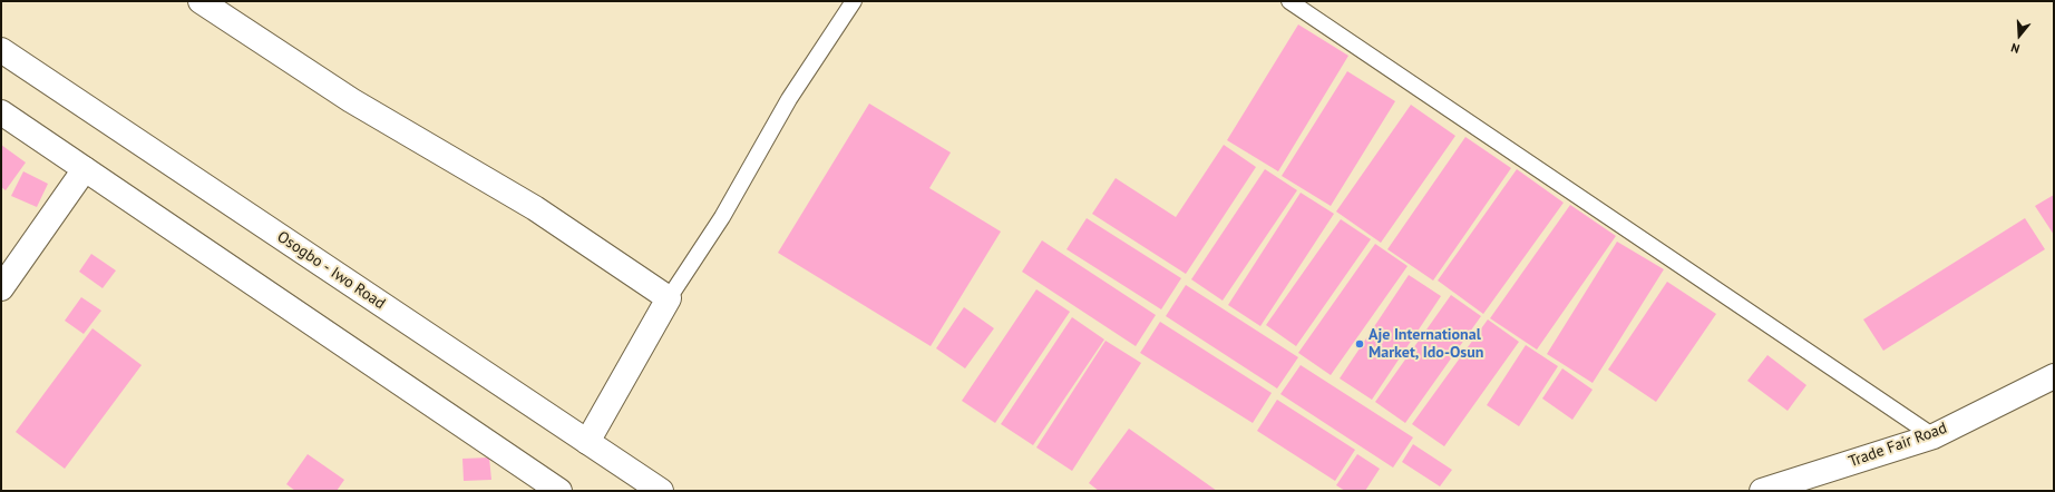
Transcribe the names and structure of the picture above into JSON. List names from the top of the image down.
{
  "streets": {
    "main road": ["Osogbo - Iwo Road", "Trade Fair Road"]
  },
  "places": ["Aje International Market, Ido-Osun"],
  "north": "bottom"
}
